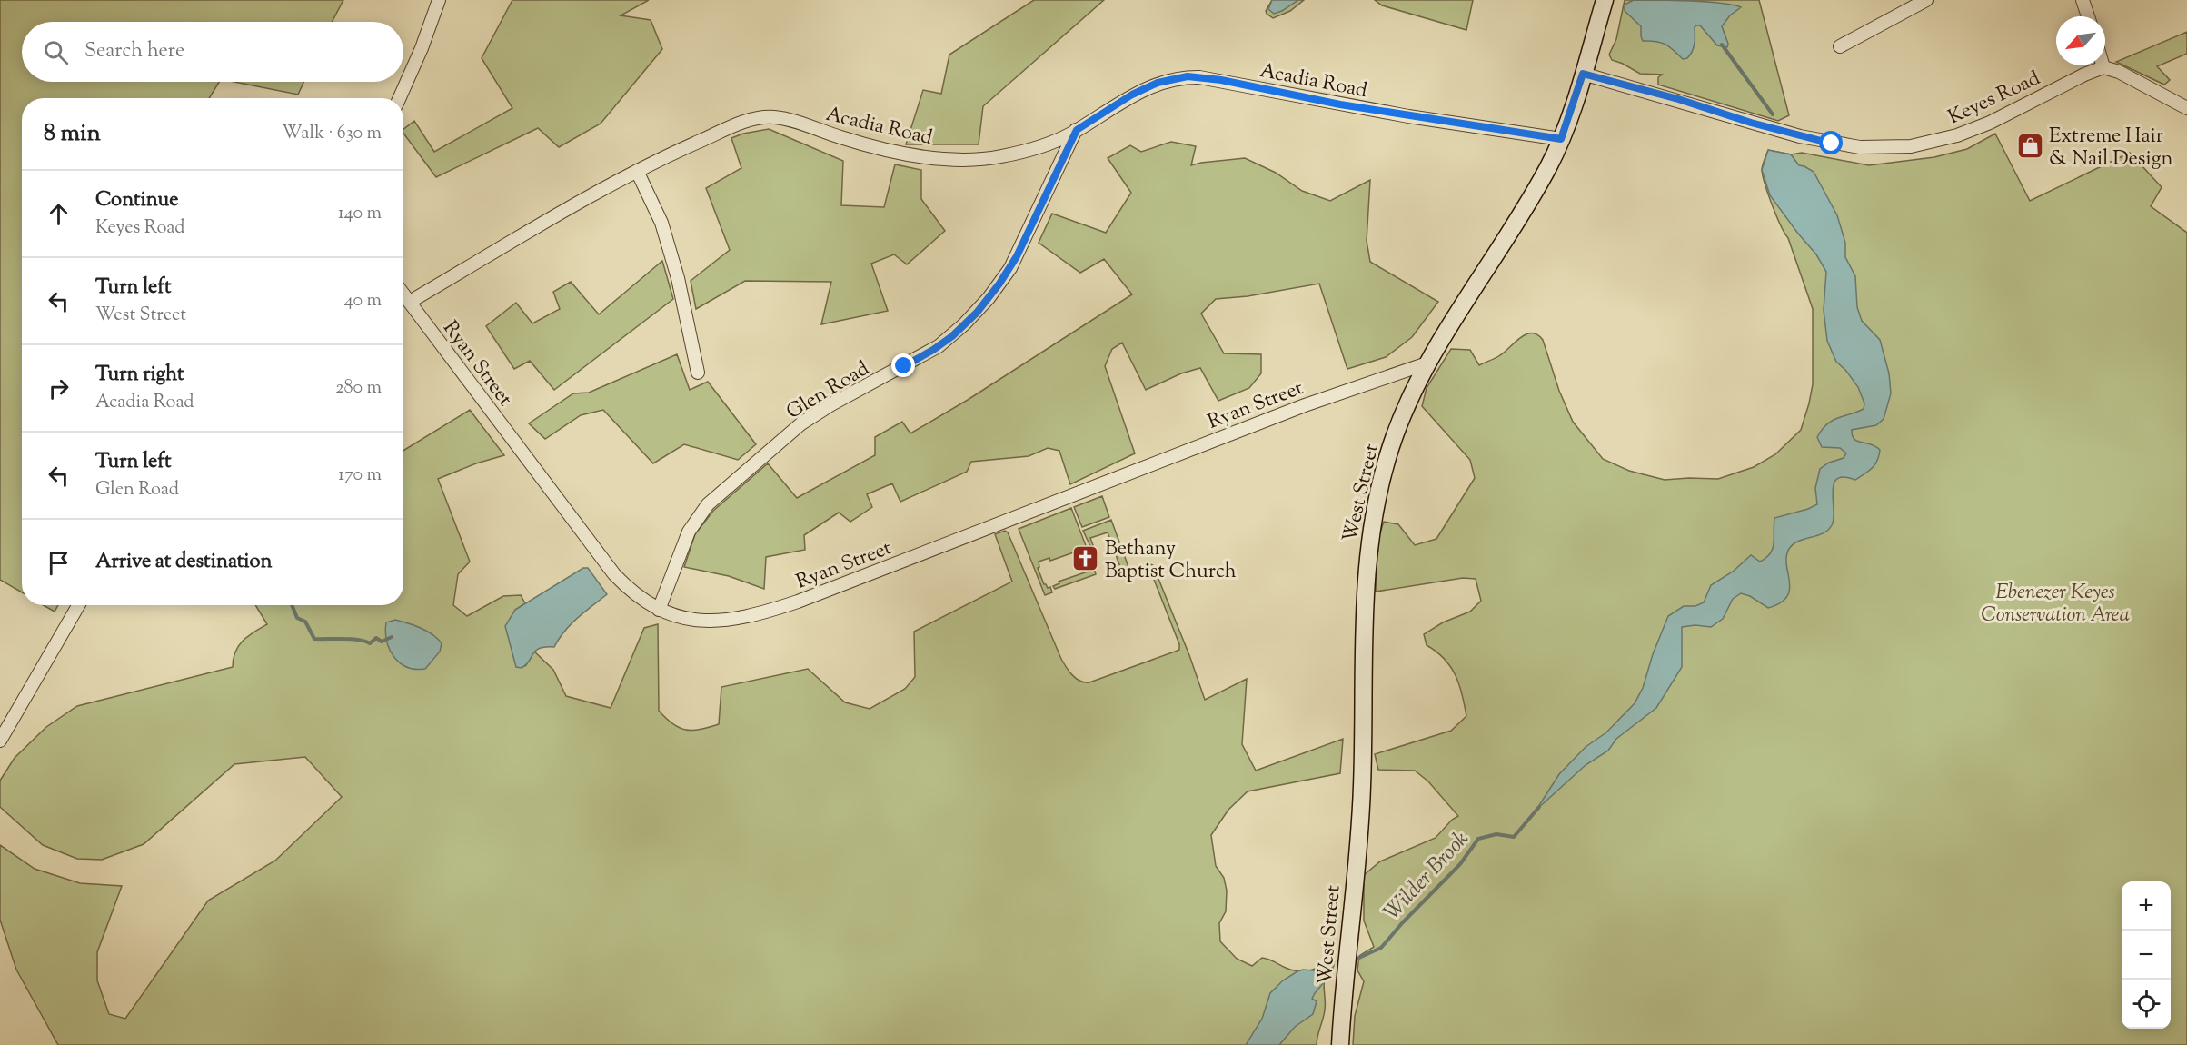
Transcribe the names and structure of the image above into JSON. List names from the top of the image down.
{
  "streets": {
    "main road": ["West Street"],
    "street": [
      "Acadia Road",
      "Keyes Road",
      "Ryan Street",
      "Glen Road"
    ]
  },
  "crossings": [
    ["Acadia Road", "Ryan Street"],
    ["Acadia Road", "Glen Road"],
    ["Acadia Road", "West Street"],
    ["Keyes Road", "West Street"],
    ["Ryan Street", "Glen Road"],
    ["Ryan Street", "West Street"]
  ],
  "water": ["Wilder Brook"],
  "parks": ["Ebenezer Keyes Conservation Area"],
  "places": {
    "shop": ["Extreme Hair & Nail Design"],
    "church": ["Bethany Baptist Church"]
  },
  "north": "bottom left",
  "page": {
    "search": "Search here",
    "heading": ["8 min", "Walk · 630 m"],
    "list": [
      ["Continue", "Keyes Road", "140 m"],
      ["Turn left", "West Street", "40 m"],
      ["Turn right", "Acadia Road", "280 m"],
      ["Turn left", "Glen Road", "170 m"],
      "Arrive at destination"
    ],
    "map_buttons": ["+", "−"]
  }
}
